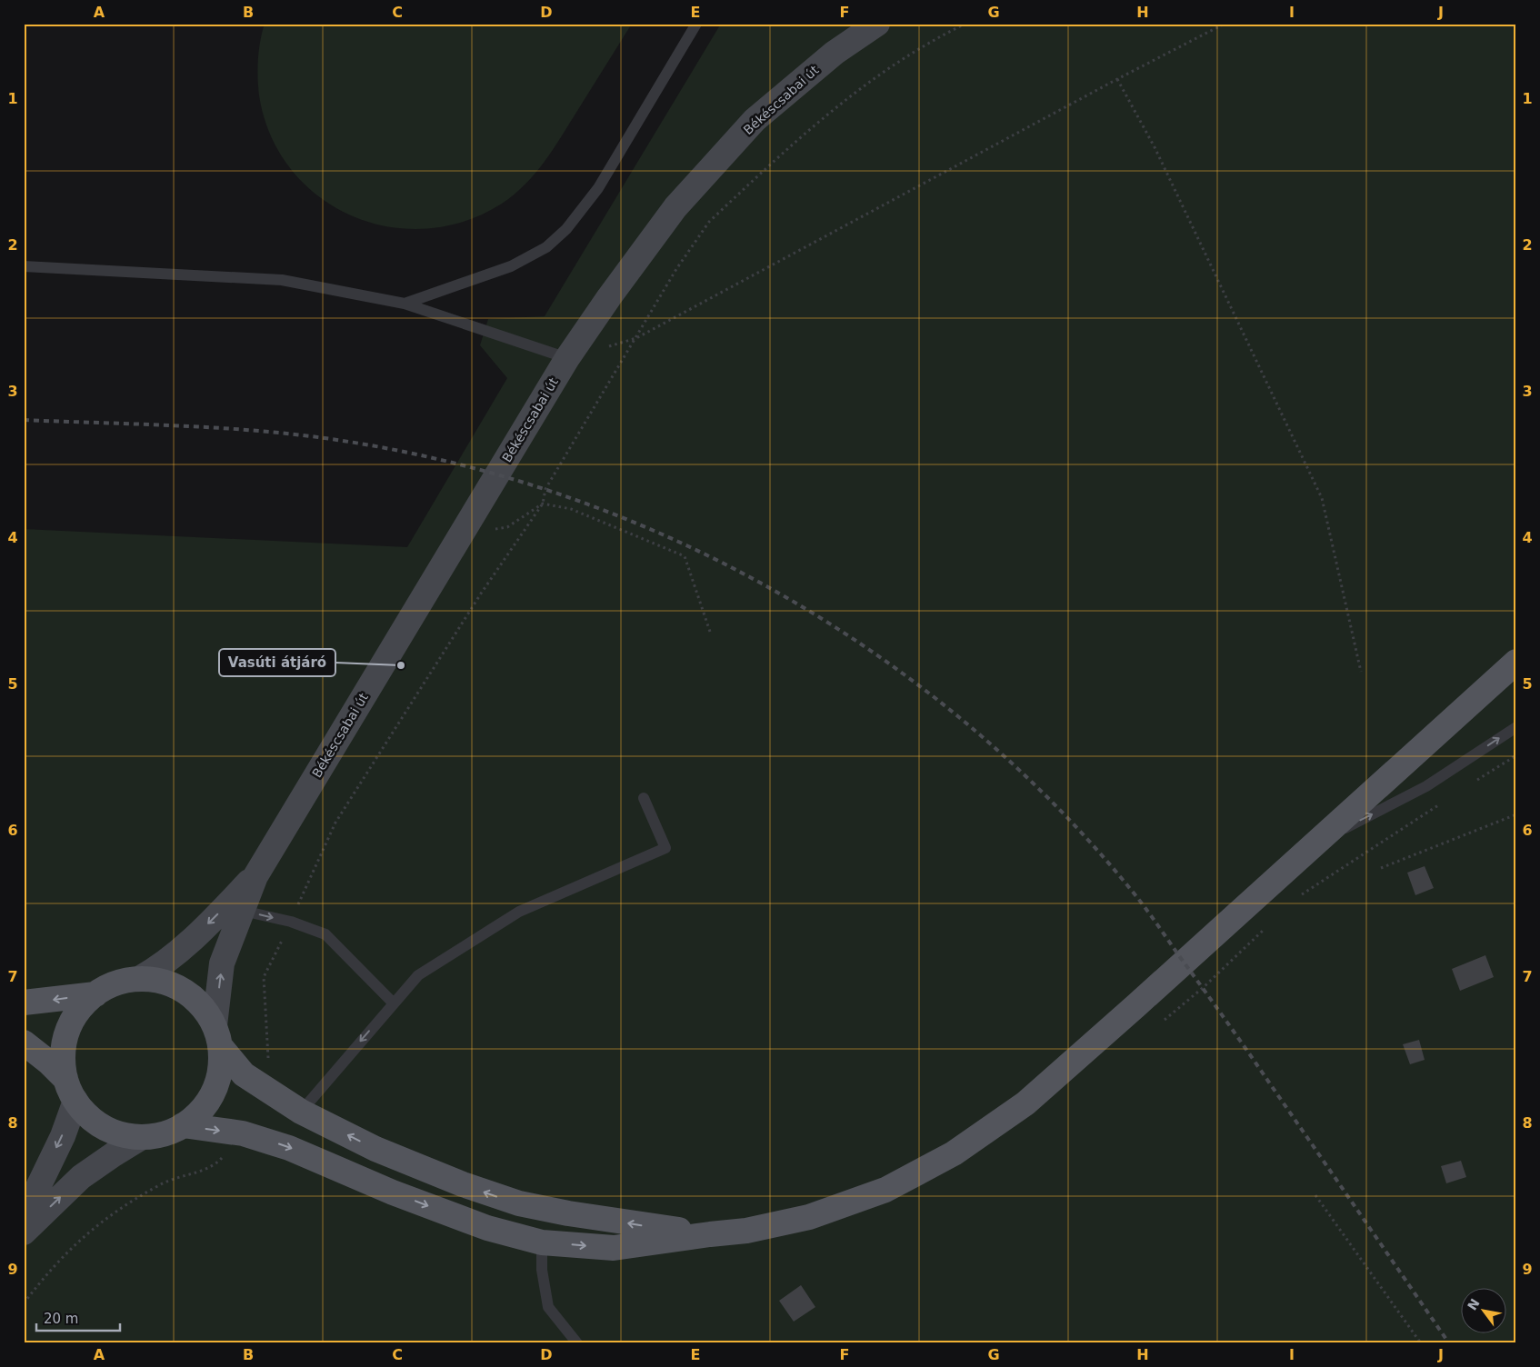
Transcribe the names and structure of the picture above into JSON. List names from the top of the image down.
{
  "streets": {
    "street": ["Békéscsabai út"]
  },
  "places": ["Vasúti átjáró"],
  "scale_bar": "20 m",
  "north": "top left",
  "grid": {
    "columns": [
      "A",
      "B",
      "C",
      "D",
      "E",
      "F",
      "G",
      "H",
      "I",
      "J"
    ],
    "rows": [
      "1",
      "2",
      "3",
      "4",
      "5",
      "6",
      "7",
      "8",
      "9"
    ]
  }
}
